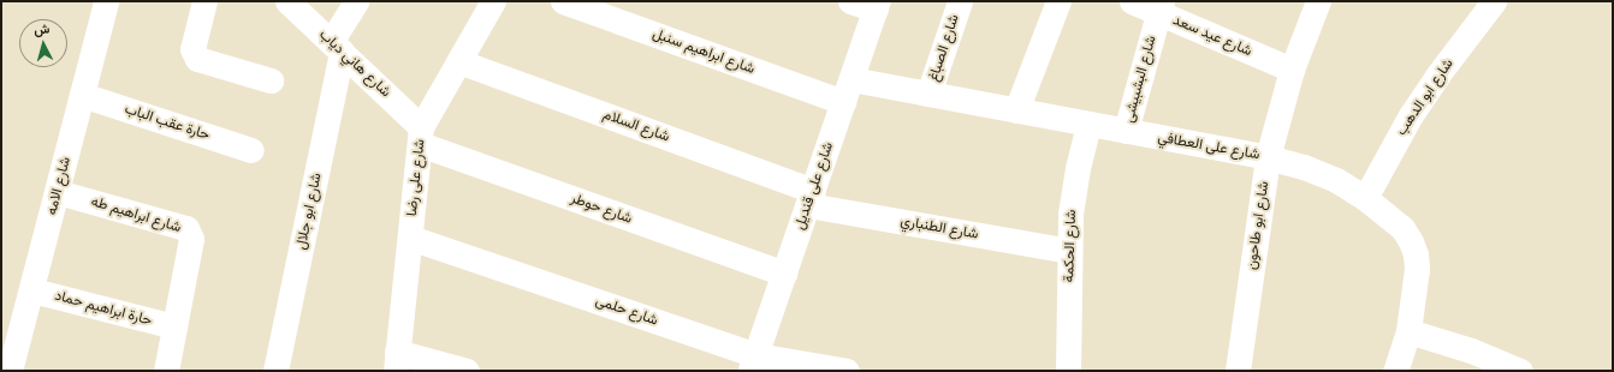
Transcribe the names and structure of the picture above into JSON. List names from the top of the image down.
{
  "streets": {
    "street": [
      "شارع عيد سعد",
      "شارع الصباغ",
      "شارع ابراهيم سنبل",
      "شارع هاني دياب",
      "شارع البشبيشى",
      "شارع ابو الدهب",
      "حارة عقب الباب",
      "شارع السلام",
      "شارع على العطافي",
      "شارع على رضا",
      "شارع الامه",
      "شارع على قنديل",
      "شارع حوطر",
      "شارع ابو جلال",
      "شارع ابراهيم طه",
      "شارع ابو طاحون",
      "شارع الطنباري",
      "شارع الحكمة",
      "حارة ابراهيم حماد",
      "شارع حلمى"
    ]
  },
  "crossings": [
    ["شارع عيد سعد", "شارع البشبيشى"],
    ["شارع عيد سعد", "شارع ابو طاحون"],
    ["شارع الصباغ", "شارع على العطافي"],
    ["شارع ابراهيم سنبل", "شارع على العطافي"],
    ["شارع ابراهيم سنبل", "شارع على قنديل"],
    ["شارع هاني دياب", "شارع على رضا"],
    ["شارع هاني دياب", "شارع حوطر"],
    ["شارع هاني دياب", "شارع ابو جلال"],
    ["شارع البشبيشى", "شارع على العطافي"],
    ["شارع ابو الدهب", "شارع على العطافي"],
    ["حارة عقب الباب", "شارع الامه"],
    ["شارع السلام", "شارع على رضا"],
    ["شارع السلام", "شارع على قنديل"],
    ["شارع السلام", "شارع الطنباري"],
    ["شارع على العطافي", "شارع على قنديل"],
    ["شارع على العطافي", "شارع ابو طاحون"],
    ["شارع على العطافي", "شارع الحكمة"],
    ["شارع على رضا", "شارع حوطر"],
    ["شارع على رضا", "شارع حلمى"],
    ["شارع الامه", "شارع ابراهيم طه"],
    ["شارع الامه", "حارة ابراهيم حماد"],
    ["شارع على قنديل", "شارع حوطر"],
    ["شارع على قنديل", "شارع الطنباري"],
    ["شارع على قنديل", "شارع حلمى"],
    ["شارع ابراهيم طه", "حارة ابراهيم حماد"],
    ["شارع الطنباري", "شارع الحكمة"]
  ],
  "north": "top"
}
